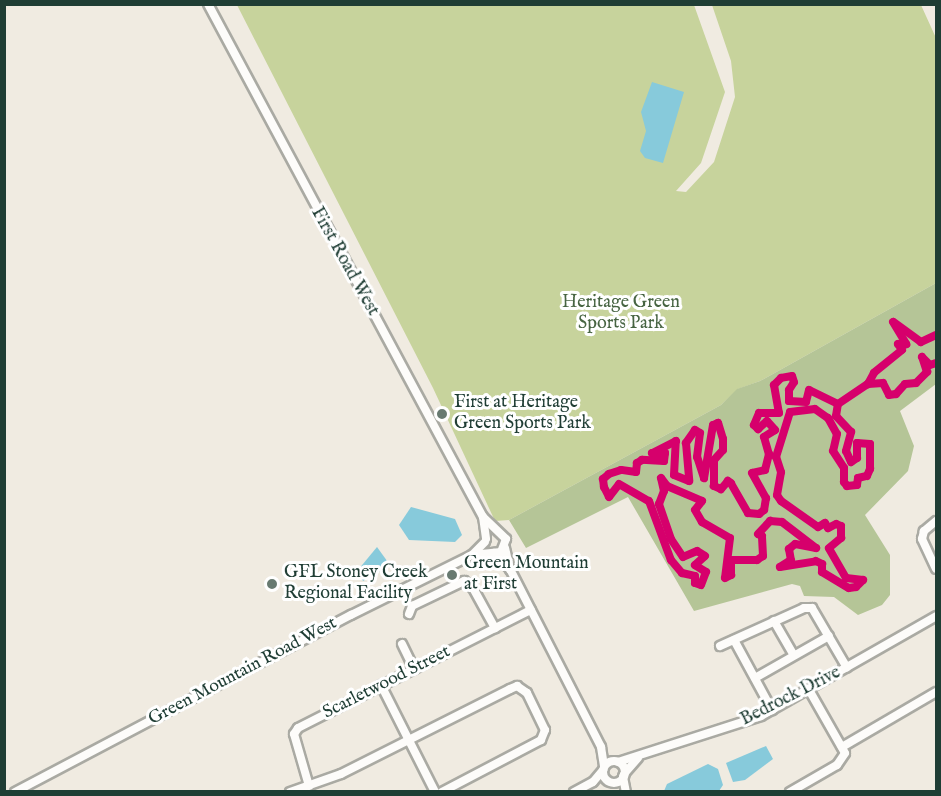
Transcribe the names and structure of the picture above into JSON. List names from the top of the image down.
{
  "streets": {
    "street": [
      "First Road West",
      "Green Mountain Road West",
      "Scarletwood Street",
      "Bedrock Drive"
    ]
  },
  "crossings": [
    ["First Road West", "Green Mountain Road West"]
  ],
  "parks": ["Heritage Green Sports Park"],
  "places": ["First at Heritage Green Sports Park", "Green Mountain at First", "GFL Stoney Creek Regional Facility"]
}
